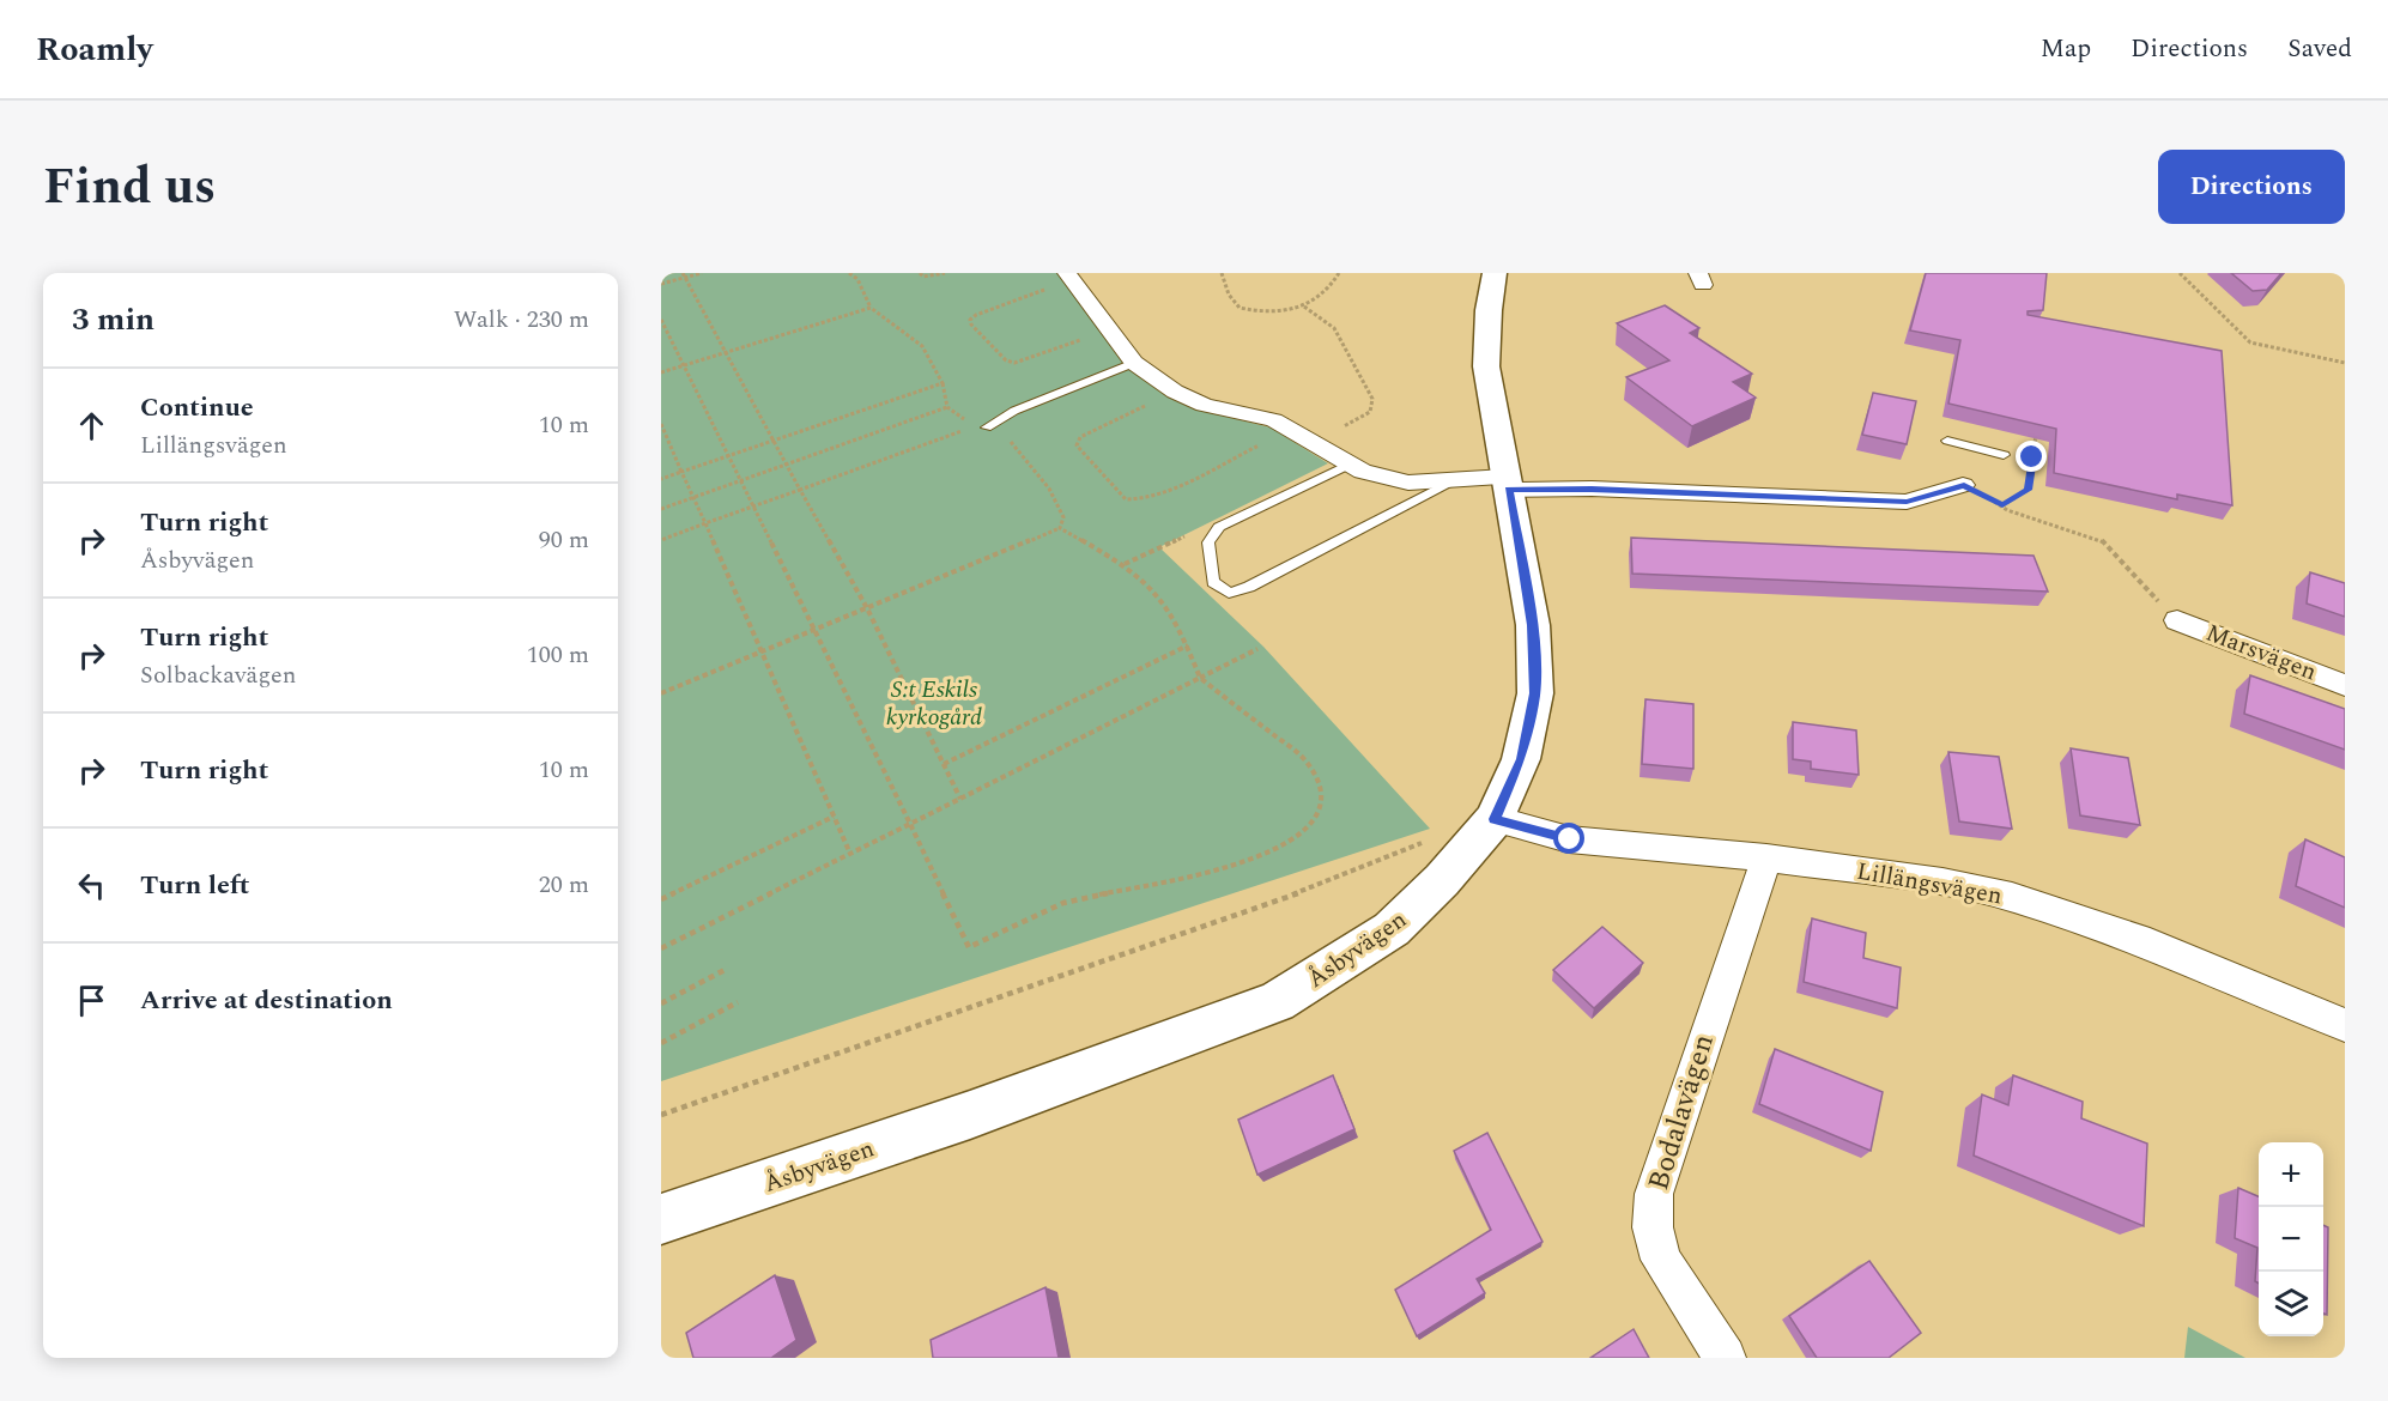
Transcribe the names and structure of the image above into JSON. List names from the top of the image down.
{
  "streets": {
    "street": [
      "Marsvägen",
      "Lillängsvägen",
      "Åsbyvägen",
      "Bodalavägen"
    ]
  },
  "crossings": [
    ["Lillängsvägen", "Åsbyvägen"],
    ["Lillängsvägen", "Bodalavägen"]
  ],
  "parks": ["S:t Eskils kyrkogård"],
  "page": {
    "header": "Roamly",
    "nav": ["Map", "Directions", "Saved"],
    "title": "Find us",
    "buttons": "Directions",
    "heading": ["3 min", "Walk · 230 m"],
    "list": [
      ["Continue", "Lillängsvägen", "10 m"],
      ["Turn right", "Åsbyvägen", "90 m"],
      ["Turn right", "Solbackavägen", "100 m"],
      ["Turn right", "10 m"],
      ["Turn left", "20 m"],
      "Arrive at destination"
    ],
    "map_buttons": ["+", "−"]
  }
}
